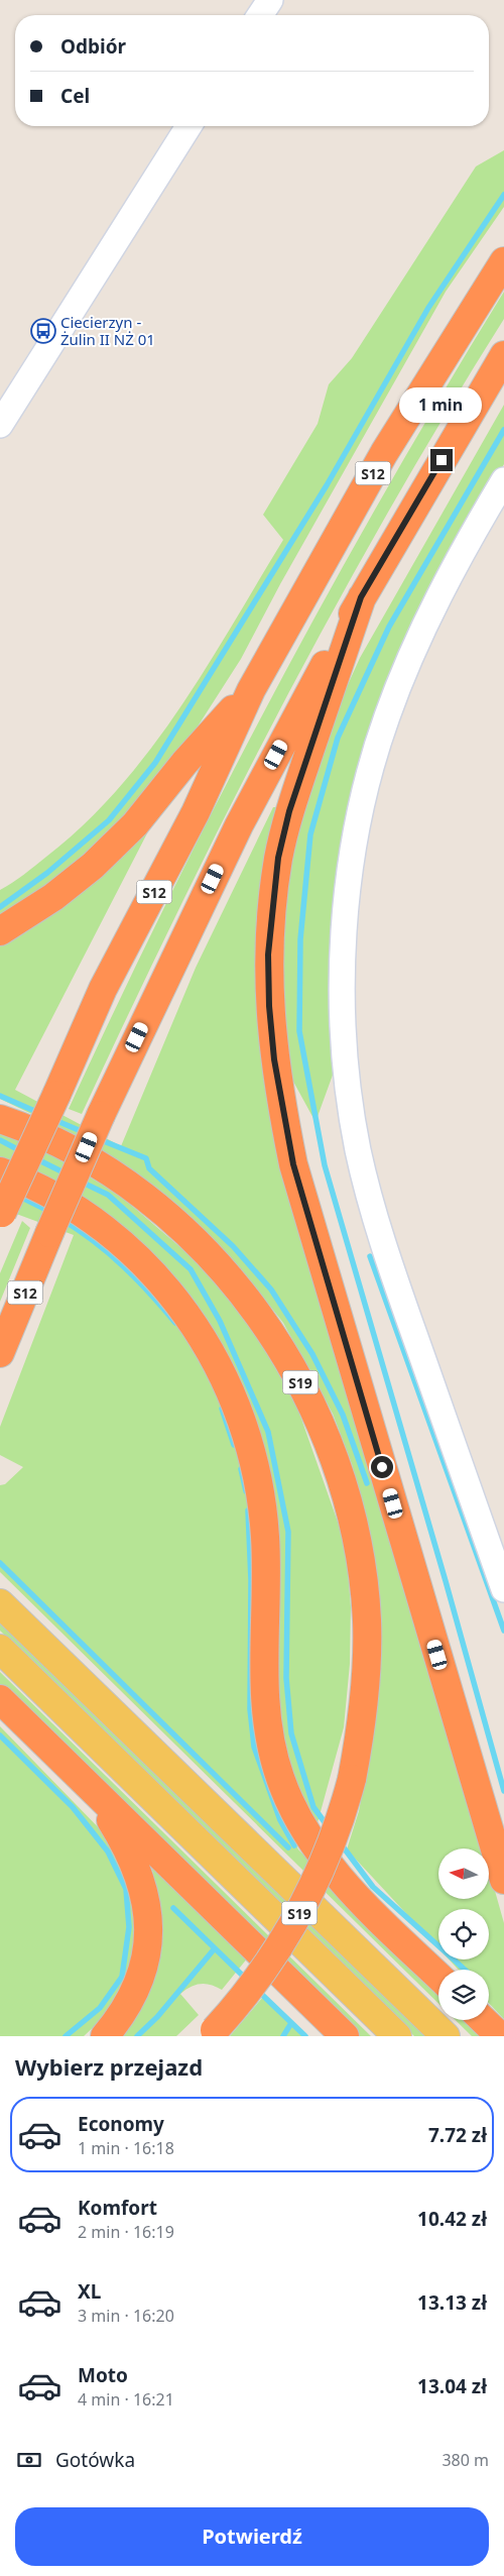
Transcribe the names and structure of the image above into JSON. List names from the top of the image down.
{
  "streets": {
    "highway": ["S12", "S19"]
  },
  "places": {
    "bus stop": ["Ciecierzyn - Żulin II NŻ 01"]
  },
  "north": "left",
  "page": {
    "banner": ["Odbiór", "Cel"],
    "bubble": "1 min",
    "heading": "Wybierz przejazd",
    "list": [
      {
        "name": "Economy",
        "note": "1 min · 16:18",
        "value": "7.72 zł"
      },
      {
        "name": "Komfort",
        "note": "2 min · 16:19",
        "value": "10.42 zł"
      },
      {
        "name": "XL",
        "note": "3 min · 16:20",
        "value": "13.13 zł"
      },
      {
        "name": "Moto",
        "note": "4 min · 16:21",
        "value": "13.04 zł"
      }
    ],
    "pay": ["Gotówka", "380 m"],
    "buttons": "Potwierdź"
  }
}
